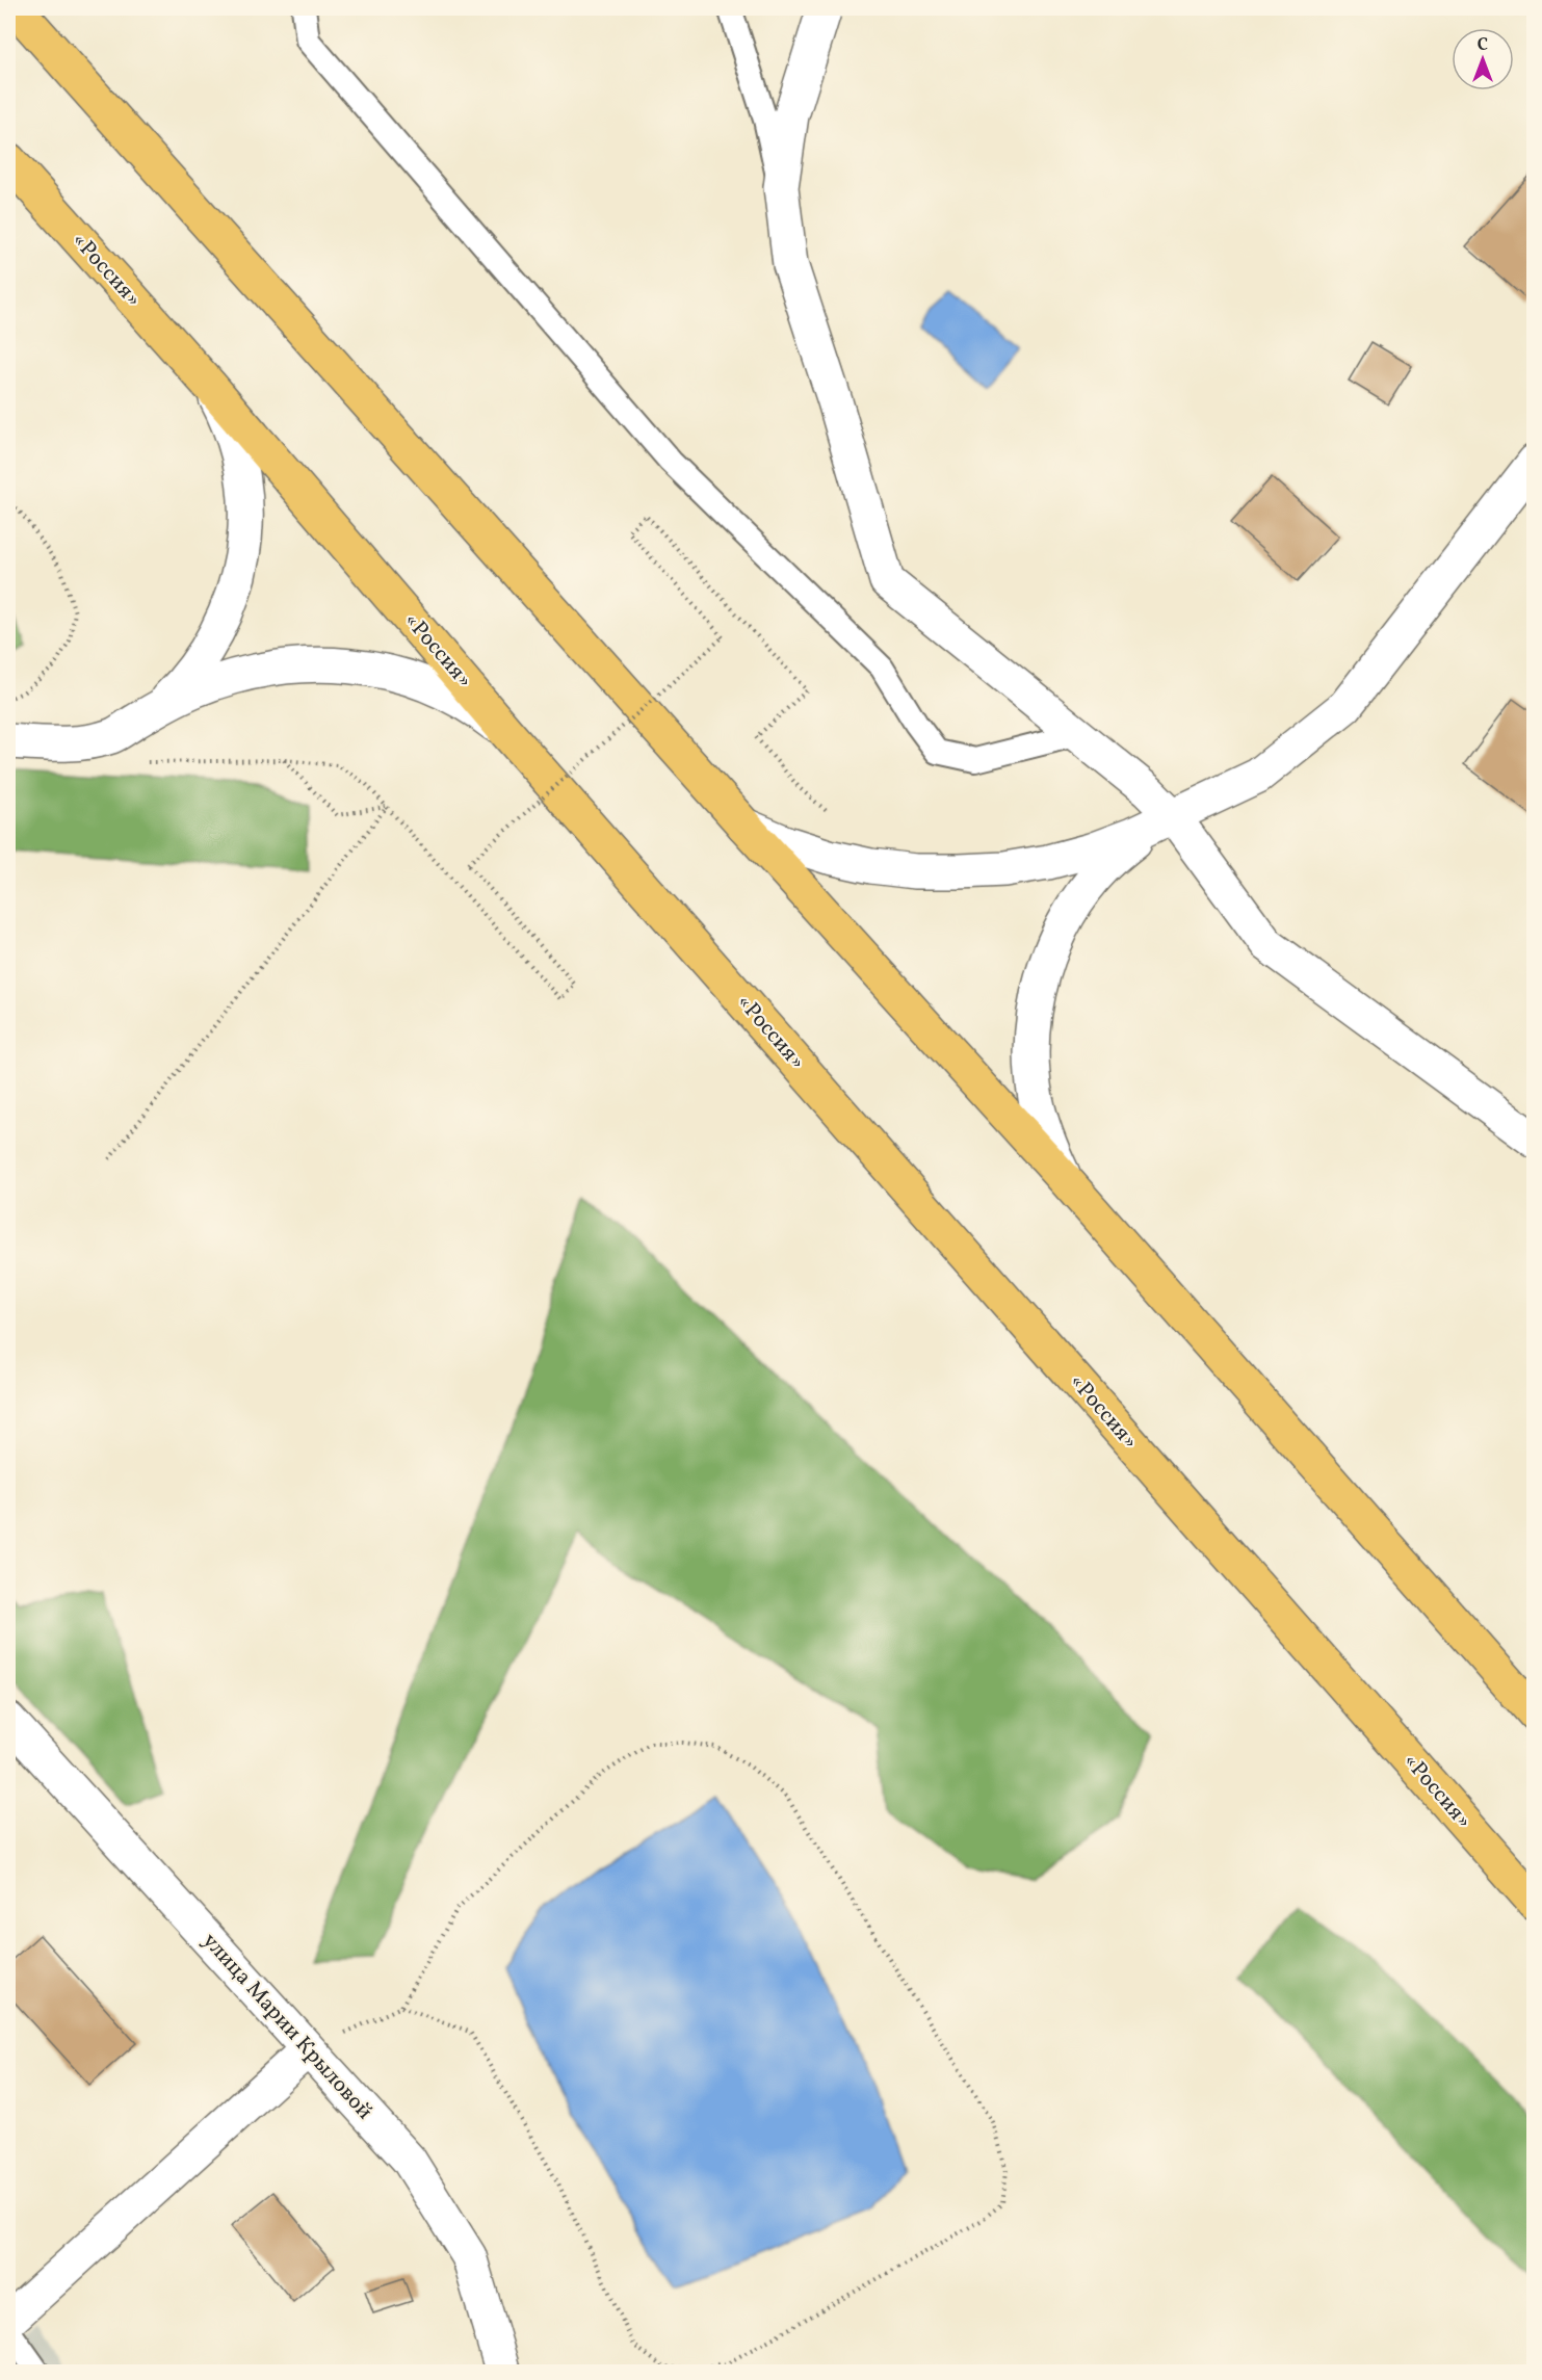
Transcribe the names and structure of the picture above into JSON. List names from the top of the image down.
{
  "streets": {
    "highway": ["«Россия»"],
    "street": ["улица Марии Крыловой"]
  },
  "north": "top"
}
